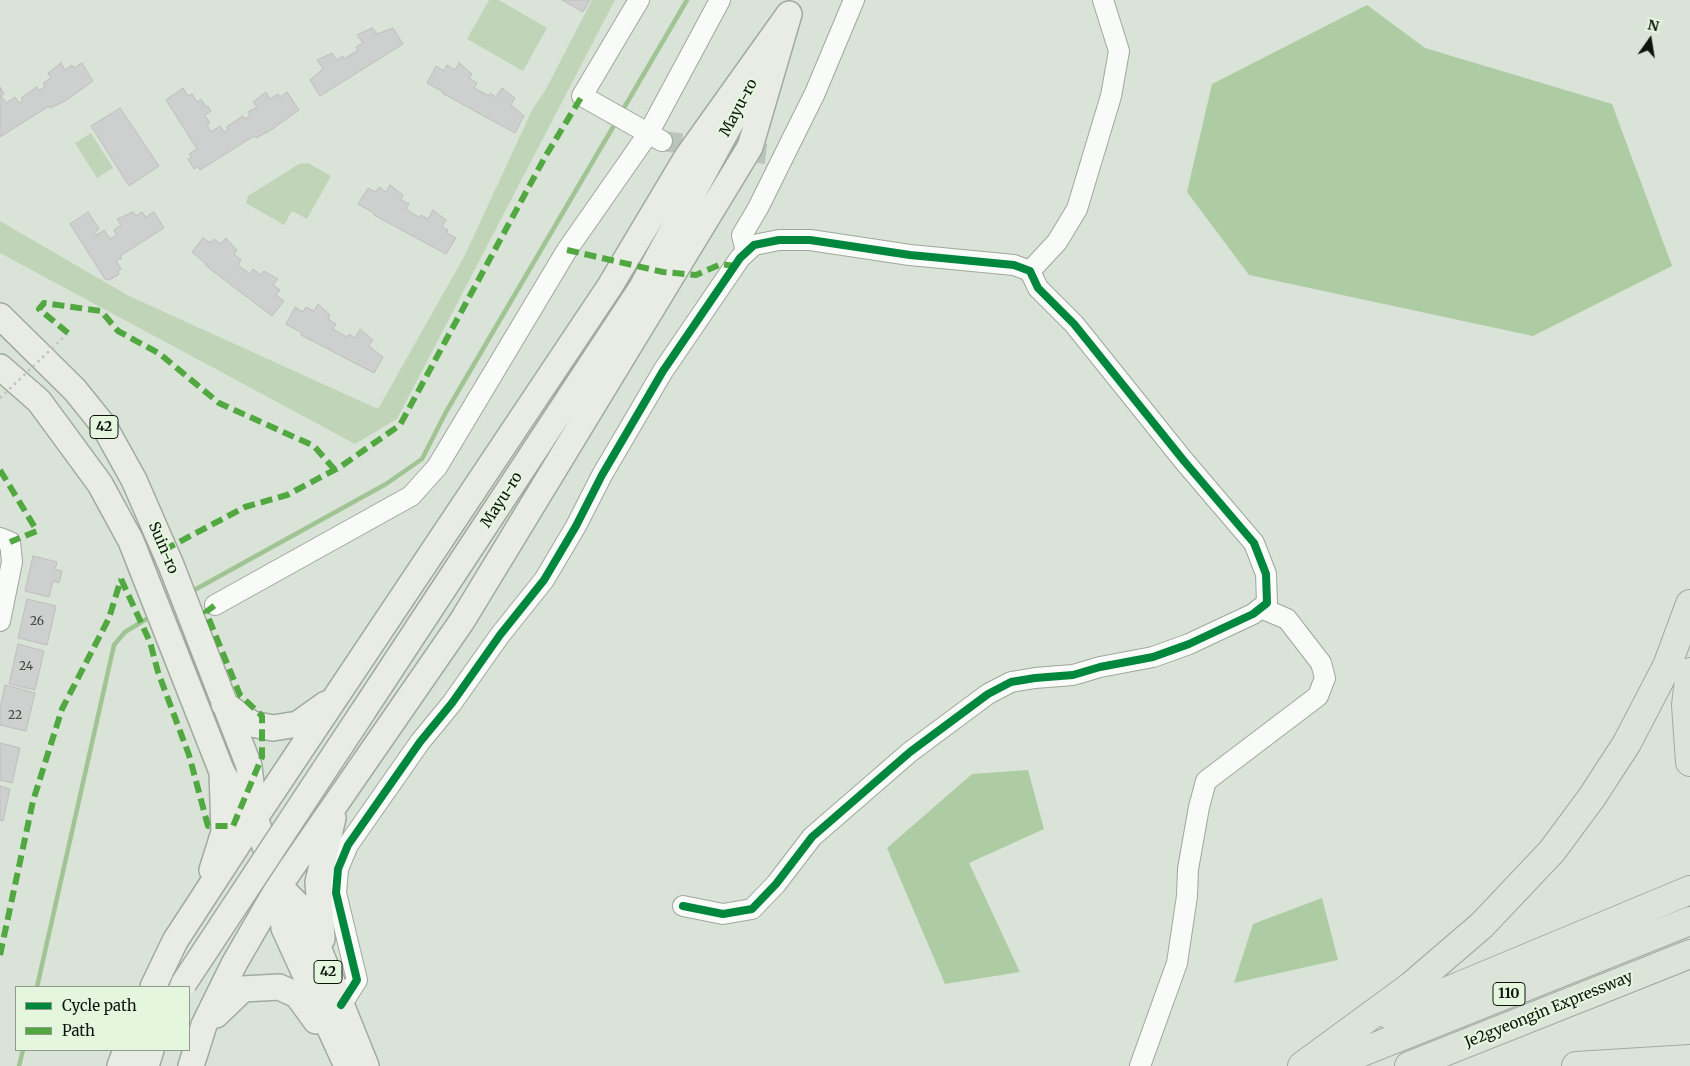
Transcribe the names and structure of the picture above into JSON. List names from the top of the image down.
{
  "streets": {
    "highway": ["110", "Je2gyeongin Expressway"],
    "main road": ["Mayu-ro", "42", "Suin-ro"]
  },
  "house_numbers": ["26", "24", "22"],
  "legend": ["Cycle path", "Path"],
  "north": "top"
}
